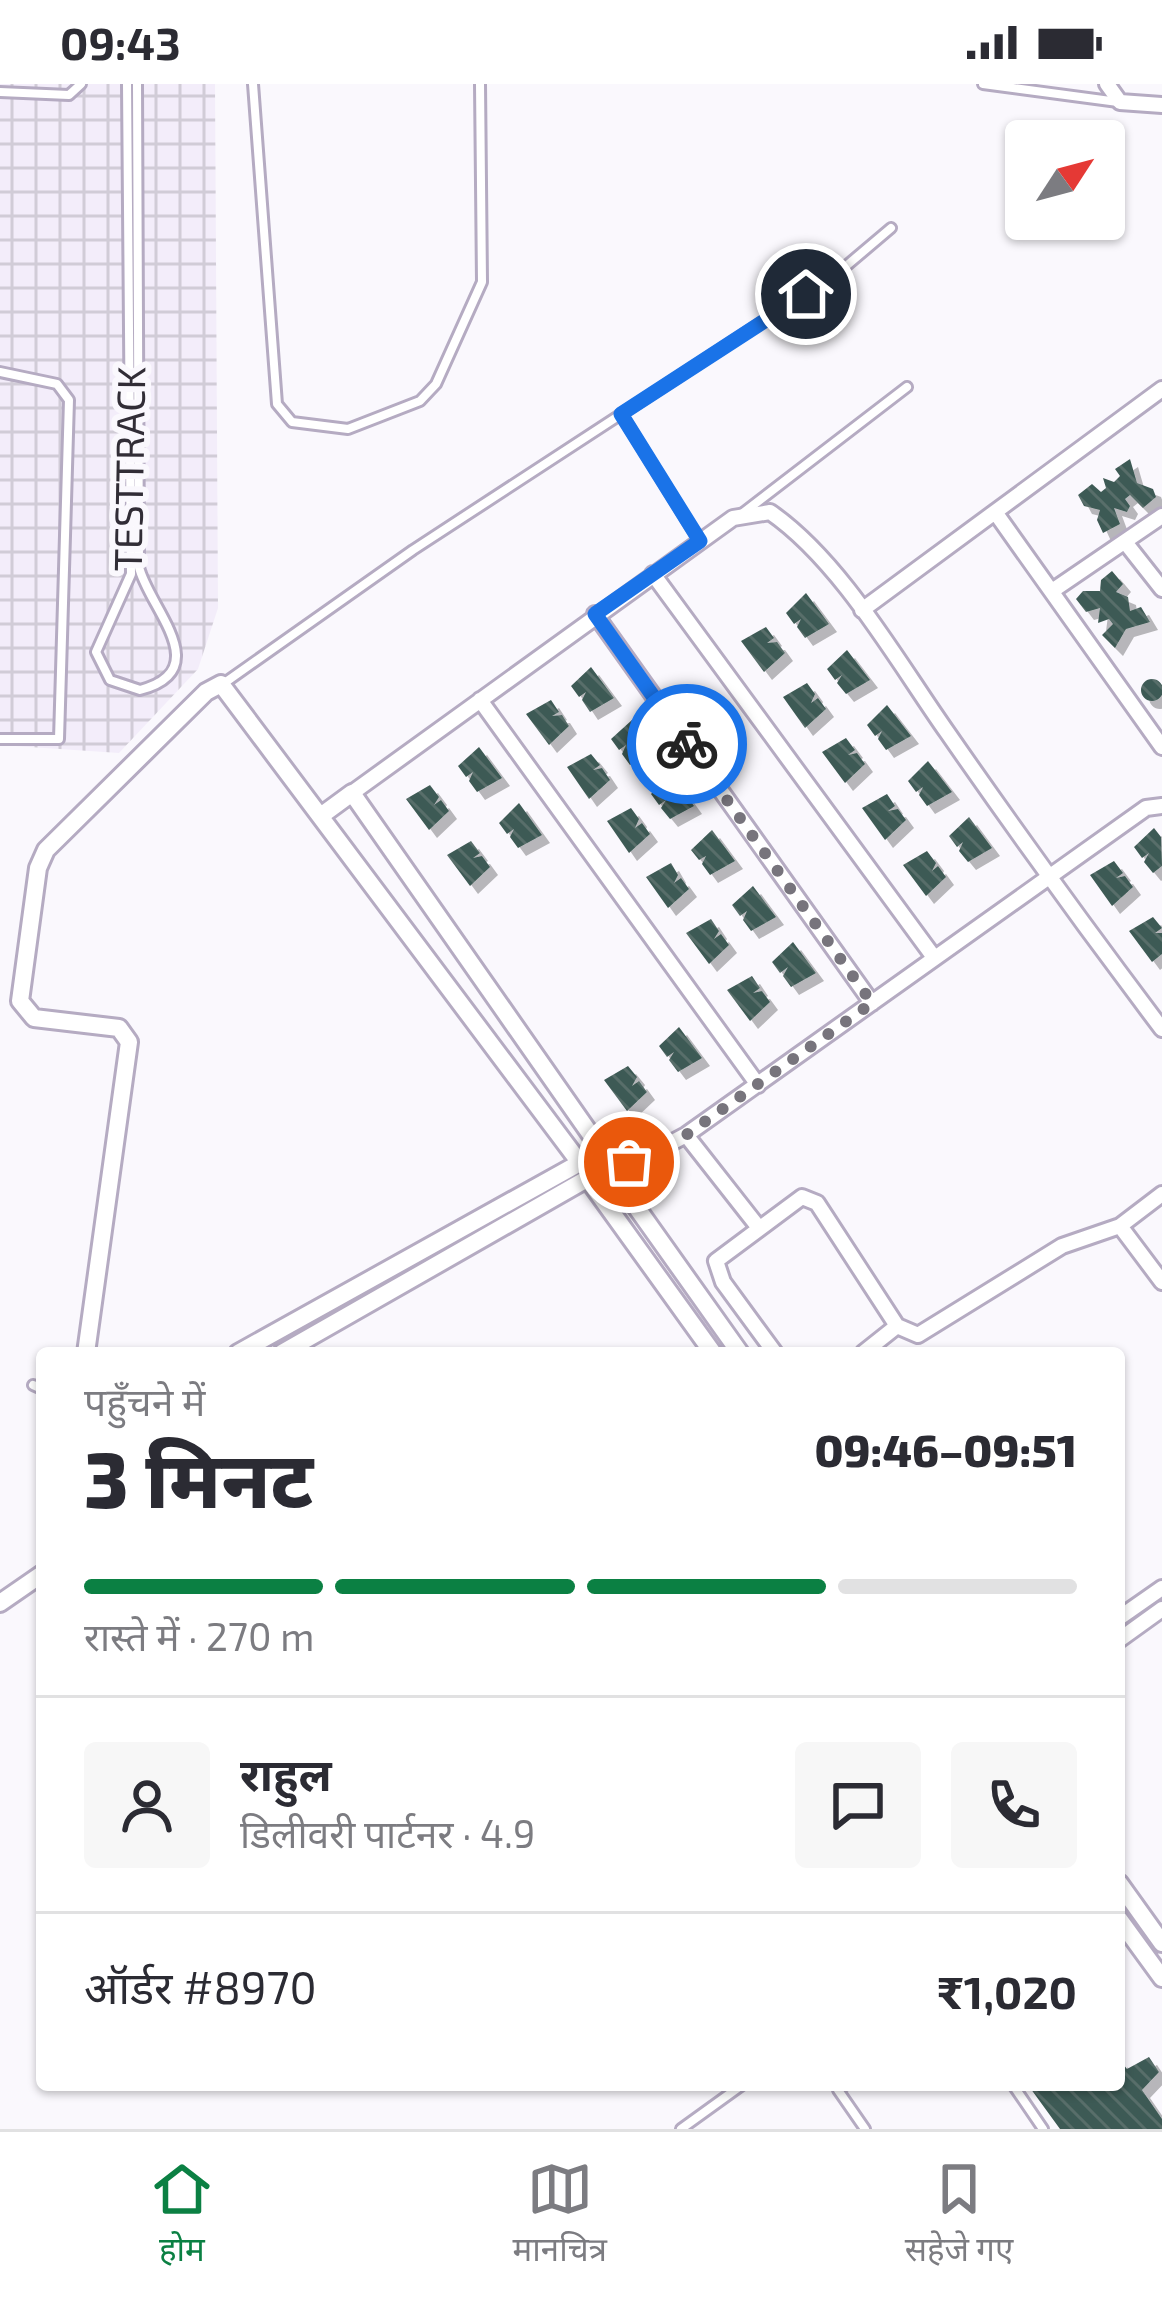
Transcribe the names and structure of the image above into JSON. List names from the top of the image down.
{
  "streets": {
    "lane": ["TESTTRACK"]
  },
  "north": "top right",
  "page": {
    "status": "09:43",
    "heading": ["3 मिनट", "पहुँचने में", "09:46–09:51"],
    "panel": [
      "राहुल",
      "डिलीवरी पार्टनर · 4.9",
      "ऑर्डर #8970",
      "₹1,020"
    ],
    "bar": "रास्ते में · 270 m",
    "tabs": ["होम", "मानचित्र", "सहेजे गए"]
  }
}
